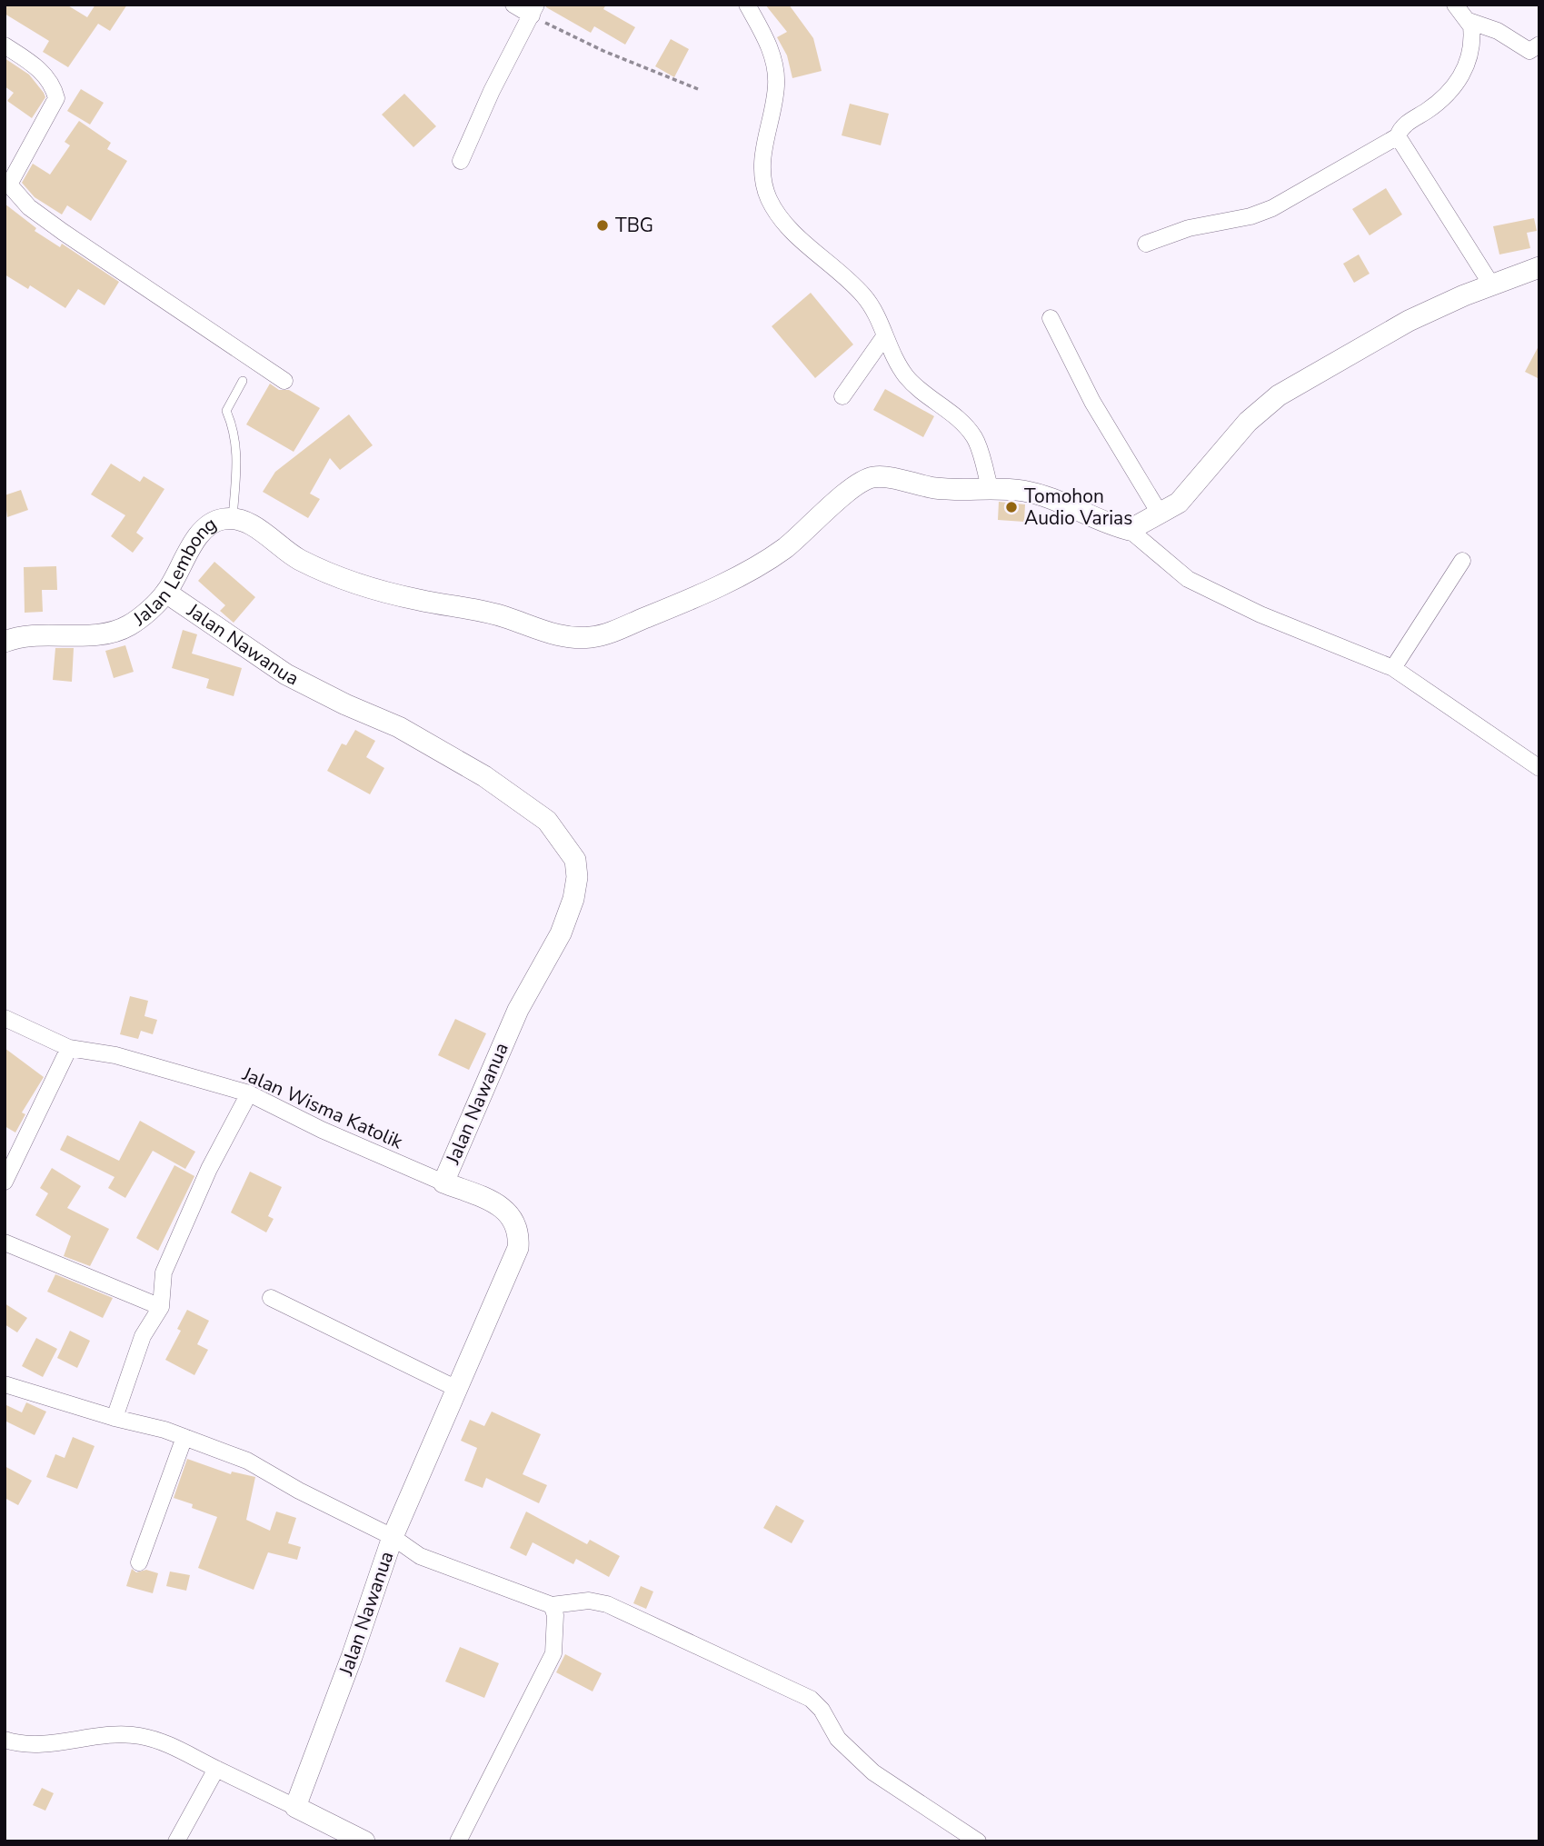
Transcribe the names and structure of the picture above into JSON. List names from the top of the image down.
{
  "streets": {
    "main road": ["Jalan Lembong", "Jalan Nawanua"],
    "street": ["Jalan Wisma Katolik"]
  },
  "crossings": [
    ["Jalan Lembong", "Jalan Nawanua"],
    ["Jalan Nawanua", "Jalan Wisma Katolik"]
  ],
  "places": ["TBG", "Tomohon Audio Varias"]
}
